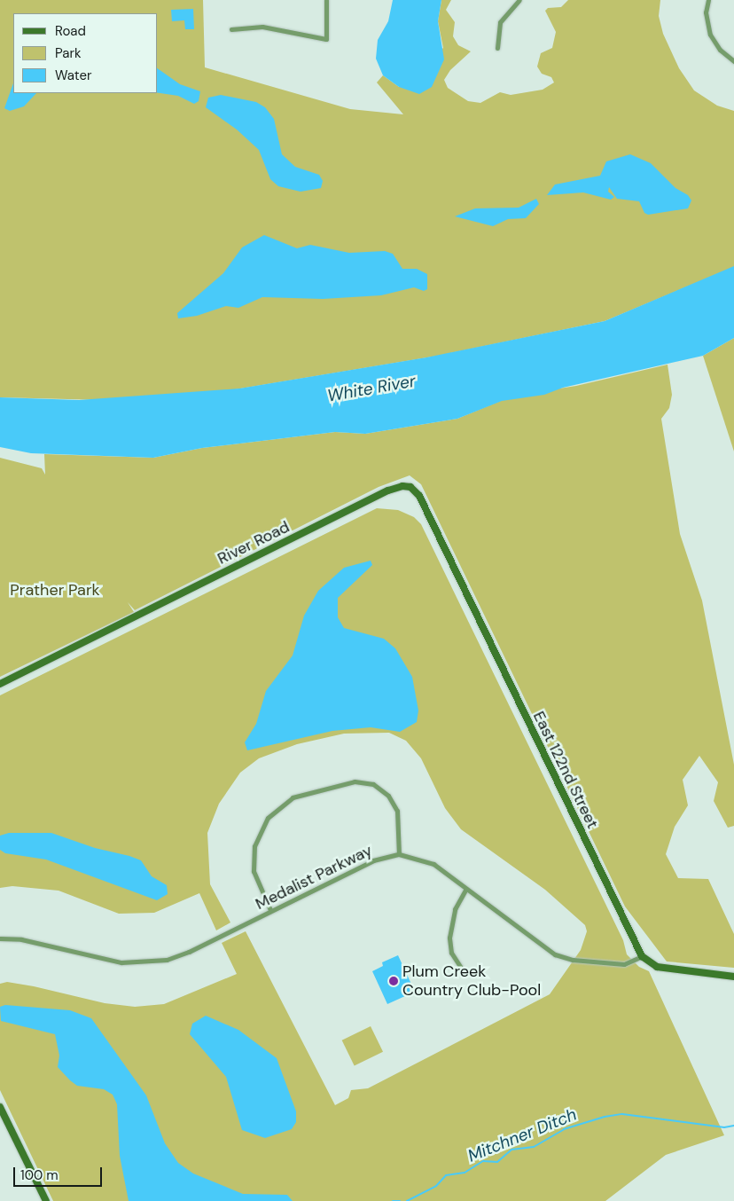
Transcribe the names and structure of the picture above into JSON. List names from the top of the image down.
{
  "streets": {
    "street": ["River Road", "East 122nd Street", "Medalist Parkway"]
  },
  "crossings": [
    ["River Road", "East 122nd Street"],
    ["East 122nd Street", "Medalist Parkway"]
  ],
  "water": ["White River", "Mitchner Ditch"],
  "parks": ["Prather Park"],
  "places": ["Plum Creek Country Club-Pool"],
  "legend": ["Road", "Park", "Water"],
  "scale_bar": "100 m"
}
